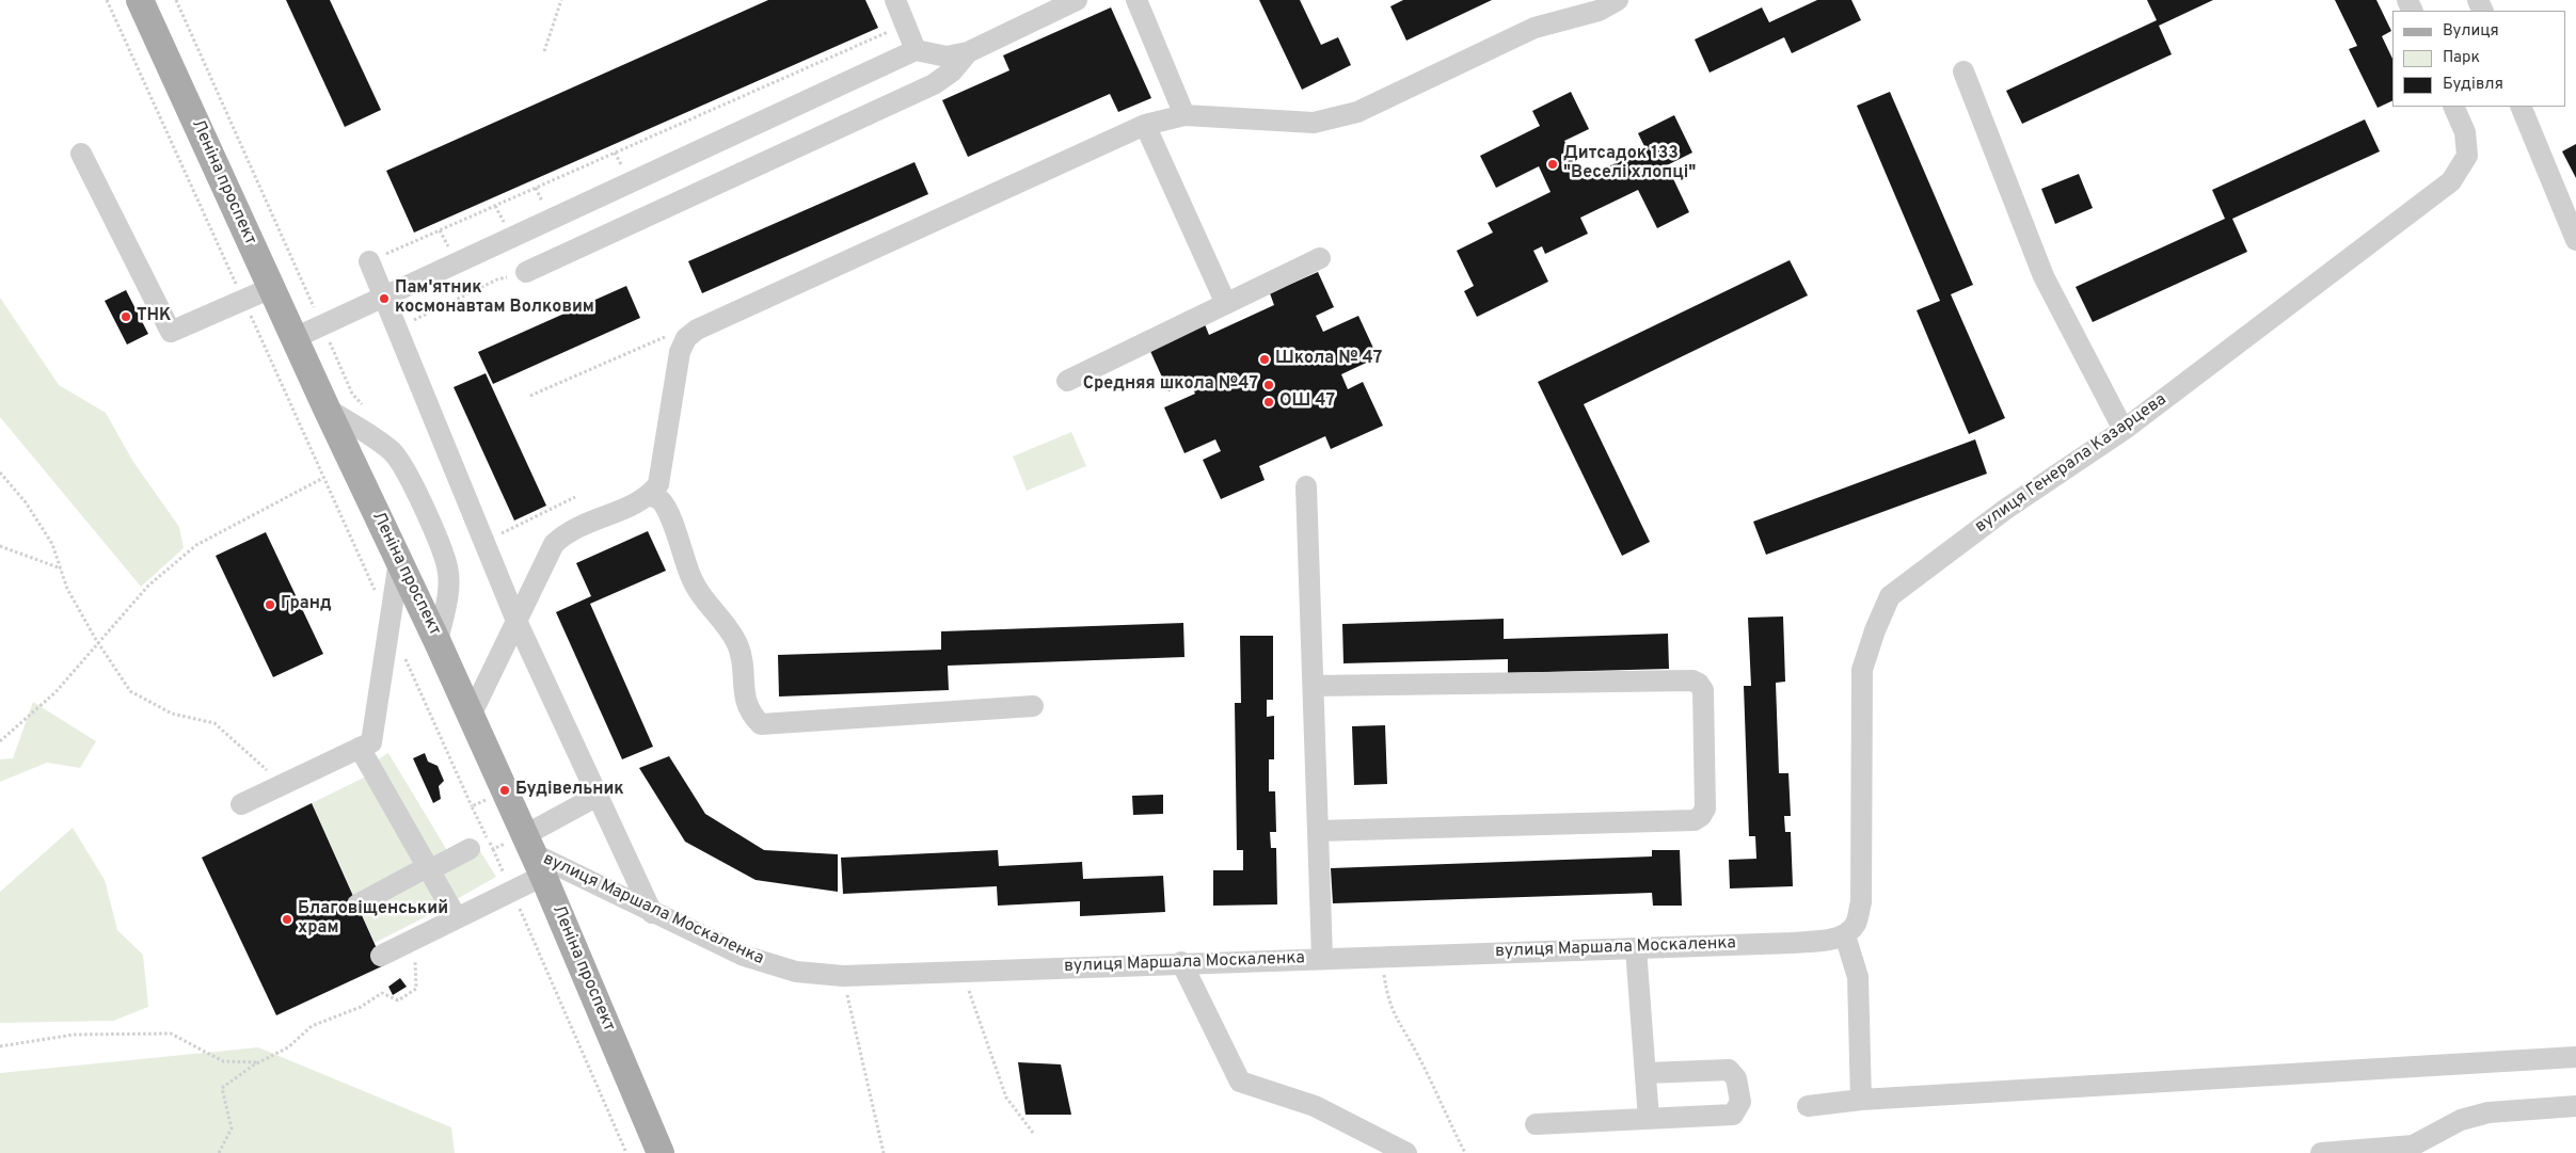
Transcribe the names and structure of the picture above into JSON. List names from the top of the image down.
{
  "streets": {
    "main road": ["Леніна проспект"],
    "street": ["вулиця Генерала Казарцева", "вулиця Маршала Москаленка"]
  },
  "crossings": [
    ["Леніна проспект", "вулиця Маршала Москаленка"],
    ["вулиця Генерала Казарцева", "вулиця Маршала Москаленка"]
  ],
  "places": [
    "Дитсадок 133 \"Веселі хлопці\"",
    "Пам'ятник космонавтам Волковим",
    "ТНК",
    "Школа № 47",
    "Средняя школа №47",
    "ОШ 47",
    "Гранд",
    "Будівельник",
    "Благовіщенський храм"
  ],
  "legend": ["Вулиця", "Парк", "Будівля"]
}
